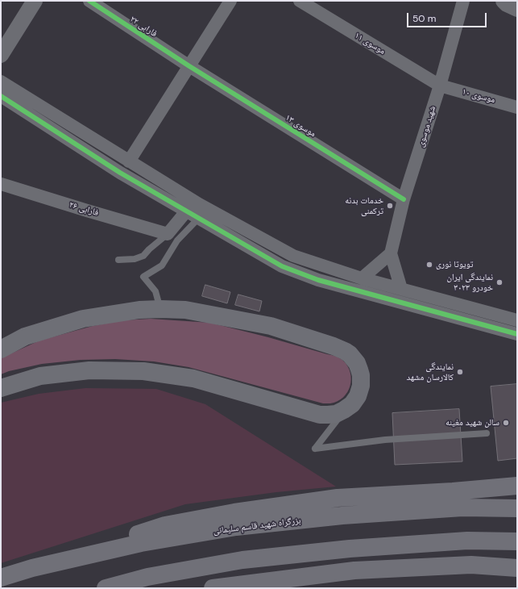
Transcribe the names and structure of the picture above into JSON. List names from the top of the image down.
{
  "streets": {
    "highway": ["بزرگراه شهید قاسم سلیمانی"],
    "street": [
      "فارابی ۲۲",
      "موسوی ۱۱",
      "موسوی ۱۰",
      "موسوی ۱۳",
      "شهید موسوی",
      "فارابی ۲۶"
    ]
  },
  "crossings": [
    ["فارابی ۲۲", "موسوی ۱۳"],
    ["موسوی ۱۱", "موسوی ۱۰"],
    ["موسوی ۱۱", "شهید موسوی"],
    ["موسوی ۱۰", "شهید موسوی"],
    ["موسوی ۱۳", "شهید موسوی"]
  ],
  "places": [
    "خدمات بدنه ترکمنی",
    "تویوتا نوری",
    "نمایندگی ایران خودرو ۳۰۲۳",
    "نمایندگی کالارسان مشهد",
    "سالن شهید مغینه"
  ],
  "scale_bar": "50 m"
}
